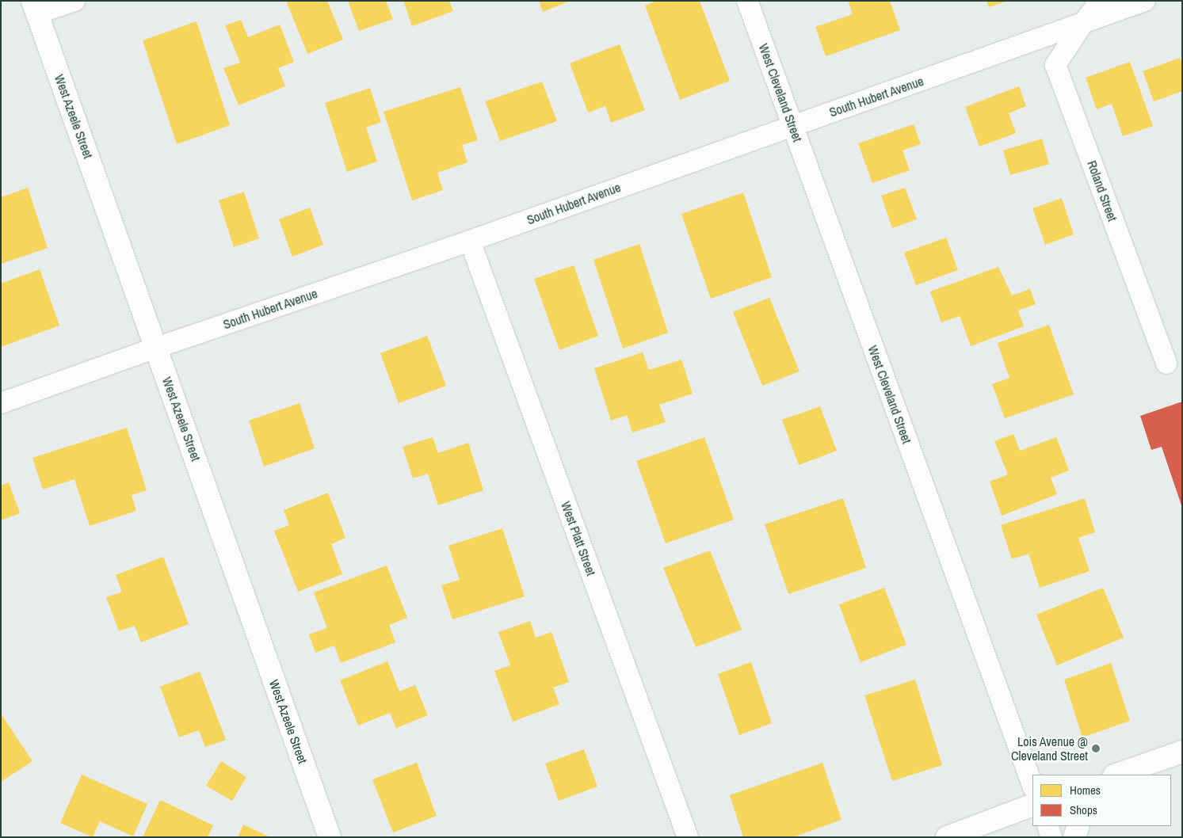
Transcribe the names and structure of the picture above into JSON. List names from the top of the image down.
{
  "streets": {
    "street": [
      "West Cleveland Street",
      "South Hubert Avenue",
      "West Azeele Street",
      "Roland Street",
      "West Platt Street"
    ]
  },
  "crossings": [
    ["West Cleveland Street", "South Hubert Avenue"],
    ["South Hubert Avenue", "West Azeele Street"],
    ["South Hubert Avenue", "Roland Street"],
    ["South Hubert Avenue", "West Platt Street"]
  ],
  "places": ["Lois Avenue @ Cleveland Street"],
  "legend": ["Homes", "Shops"]
}
